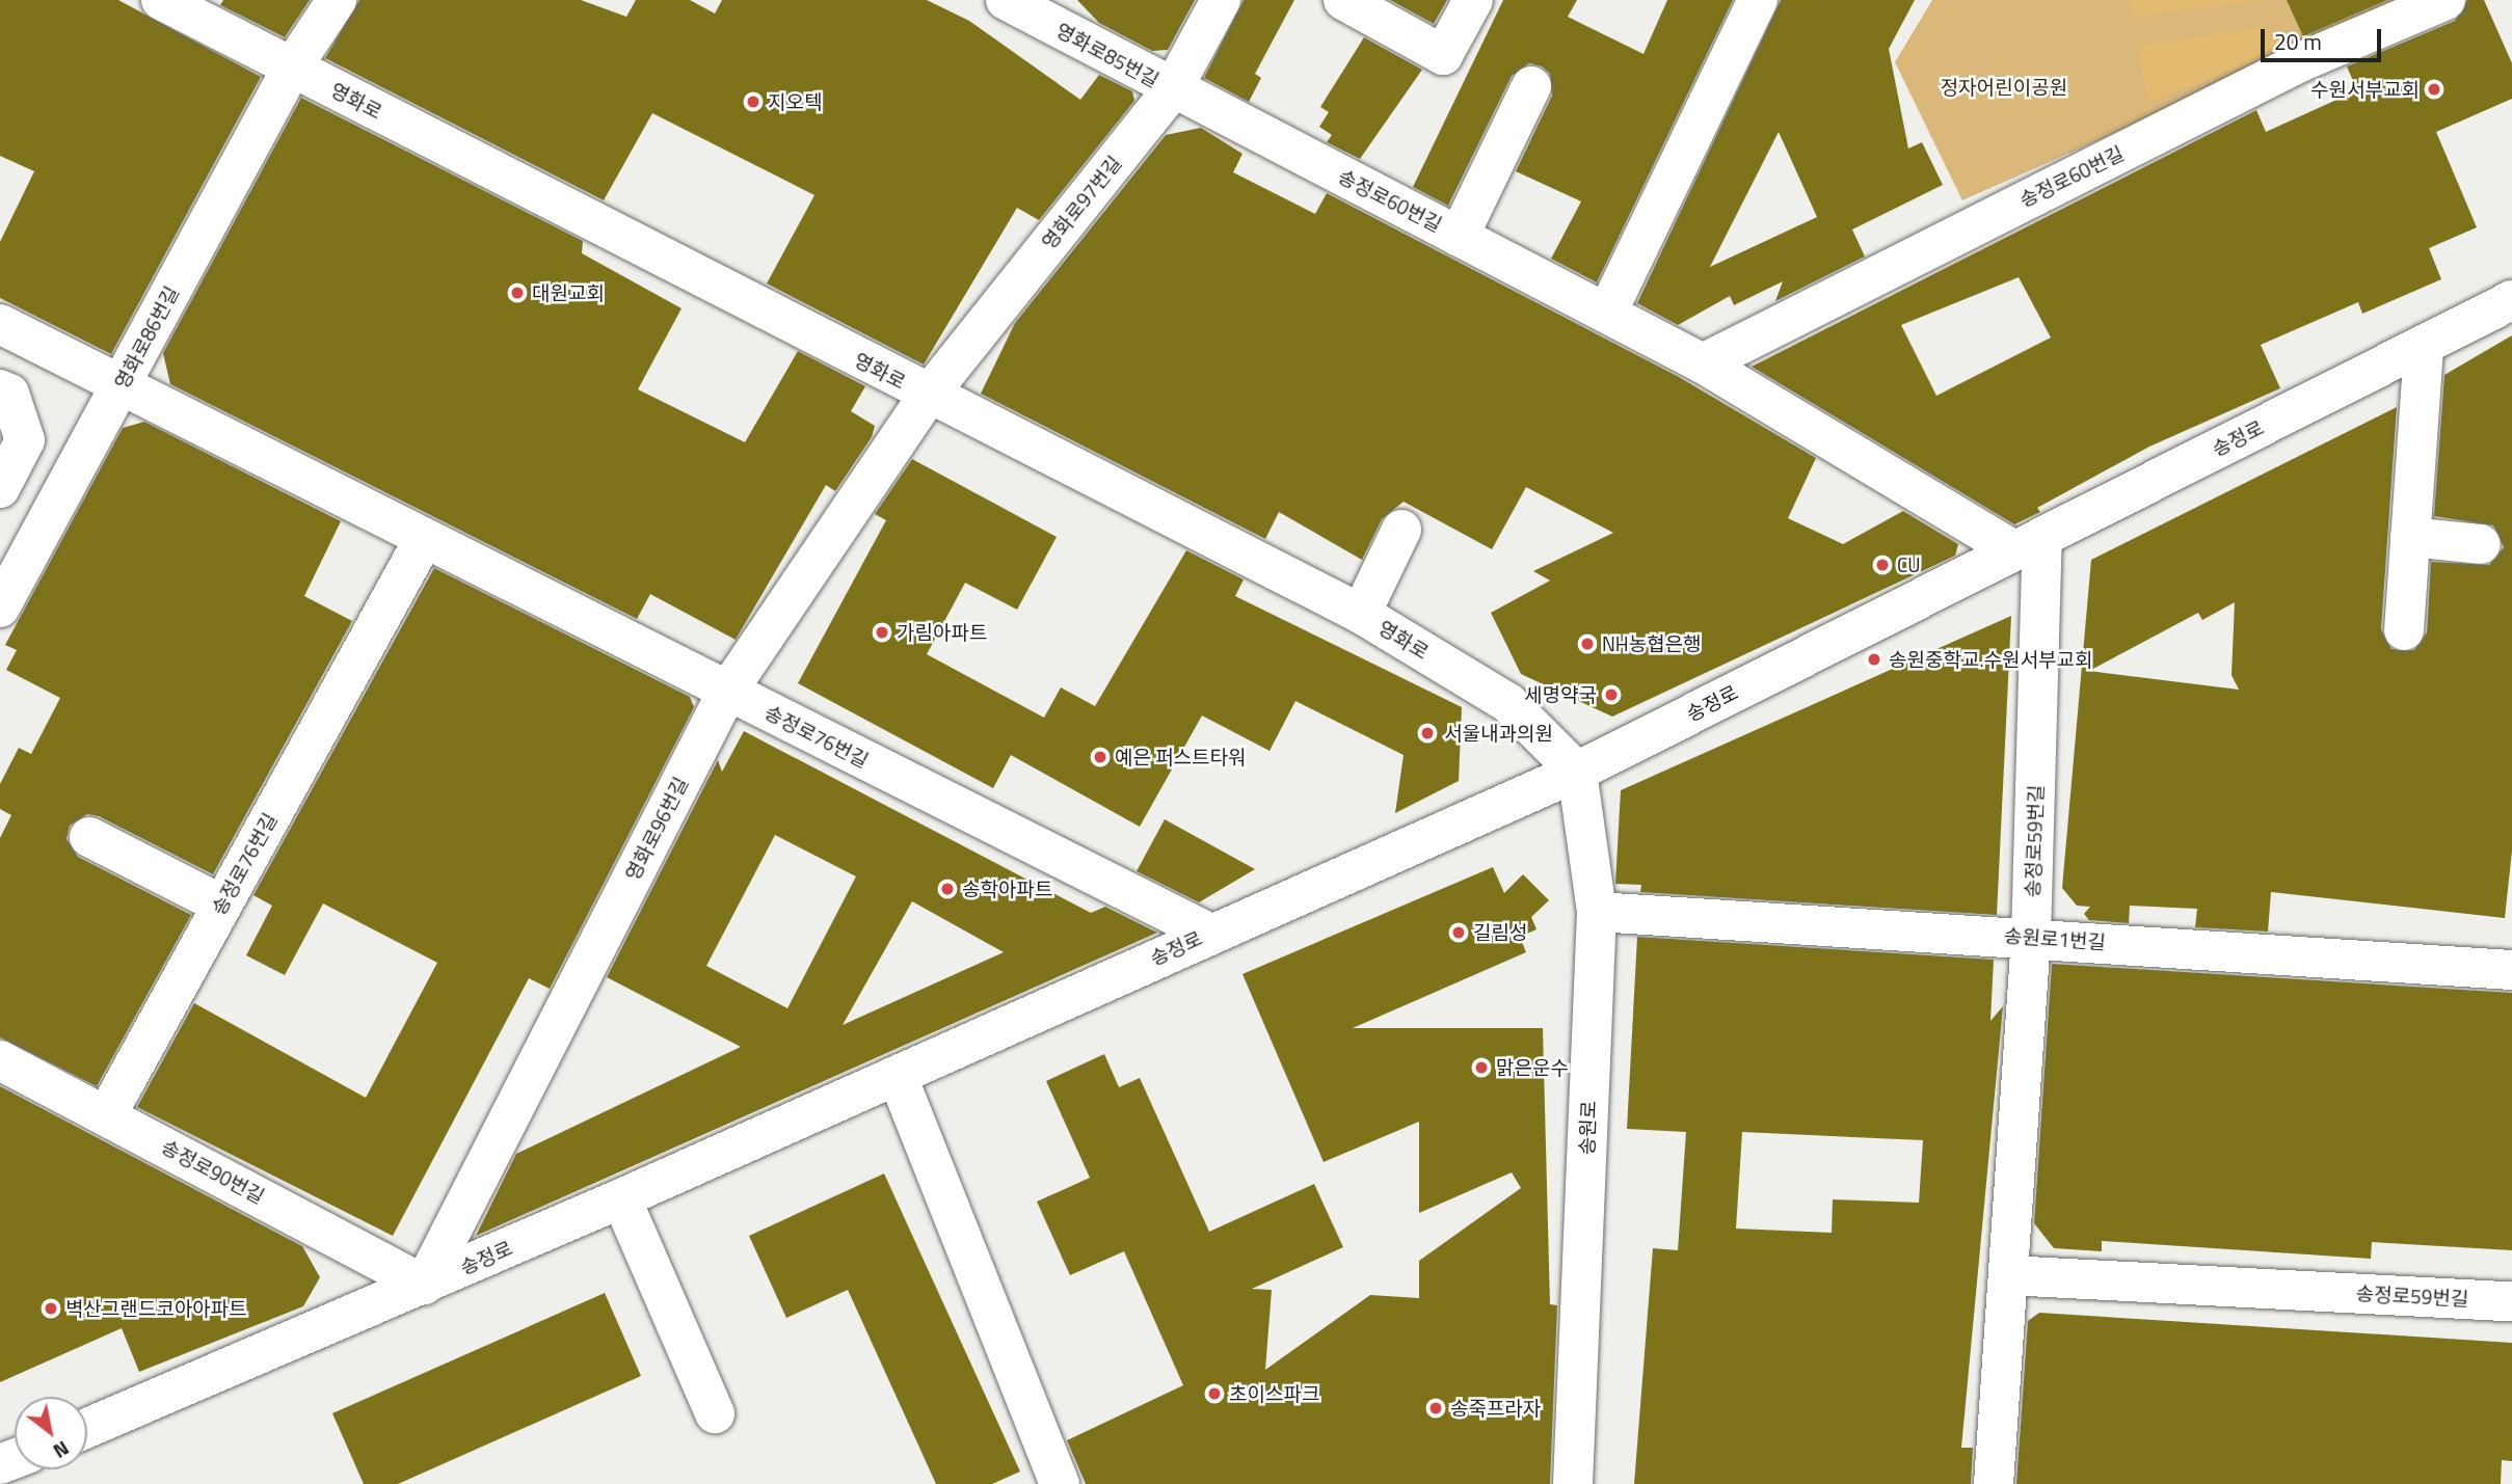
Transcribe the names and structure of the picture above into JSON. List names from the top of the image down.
{
  "streets": {
    "street": [
      "영화로85번길",
      "영화로",
      "송정로60번길",
      "영화로97번길",
      "영화로86번길",
      "송정로",
      "송정로76번길",
      "영화로96번길",
      "송정로59번길",
      "송원로1번길",
      "송원로",
      "송정로90번길"
    ]
  },
  "crossings": [
    ["영화로85번길", "송정로60번길"],
    ["영화로85번길", "영화로97번길"],
    ["영화로", "영화로97번길"],
    ["영화로", "영화로86번길"],
    ["영화로", "송정로"],
    ["영화로", "영화로96번길"],
    ["영화로", "송원로"],
    ["송정로60번길", "영화로97번길"],
    ["송정로60번길", "송정로"],
    ["송정로60번길", "송정로59번길"],
    ["영화로97번길", "영화로96번길"],
    ["영화로86번길", "송정로76번길"],
    ["송정로", "송정로76번길"],
    ["송정로", "영화로96번길"],
    ["송정로", "송정로59번길"],
    ["송정로", "송원로"],
    ["송정로", "송정로90번길"],
    ["송정로76번길", "영화로96번길"],
    ["송정로76번길", "송정로90번길"],
    ["영화로96번길", "송정로90번길"],
    ["송정로59번길", "송원로1번길"],
    ["송원로1번길", "송원로"]
  ],
  "parks": ["정자어린이공원"],
  "places": [
    "수원서부교회",
    "지오텍",
    "대원교회",
    "CU",
    "가림아파트",
    "NH농협은행",
    "송원중학교.수원서부교회",
    "세명약국",
    "서울내과의원",
    "예은 퍼스트타워",
    "송학아파트",
    "길림성",
    "맑은운수",
    "벽산그랜드코아아파트",
    "초이스파크",
    "송죽프라자"
  ],
  "scale_bar": "20 m",
  "north": "bottom right"
}
